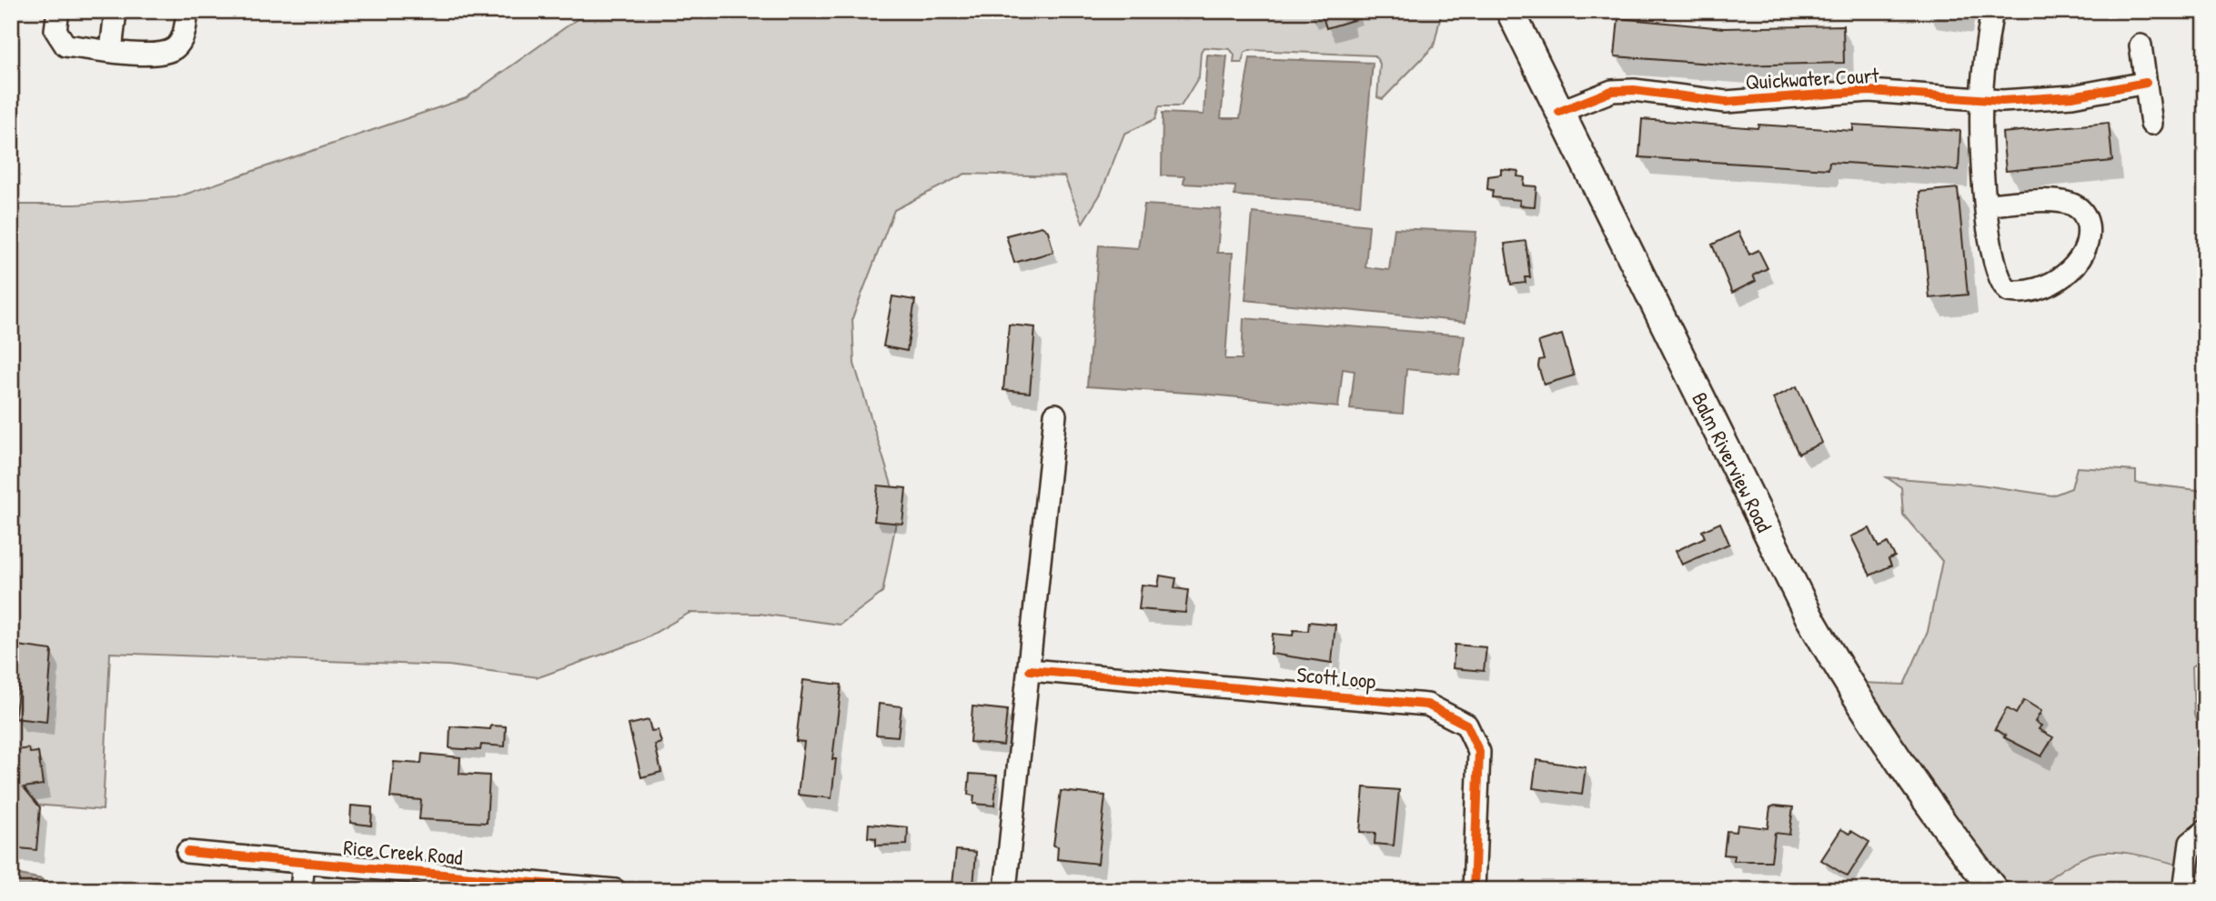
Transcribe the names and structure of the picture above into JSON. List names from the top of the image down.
{
  "streets": {
    "main road": ["Balm Riverview Road"],
    "street": ["Quickwater Court", "Scott Loop", "Rice Creek Road"]
  },
  "crossings": [
    ["Quickwater Court", "Balm Riverview Road"]
  ]
}
